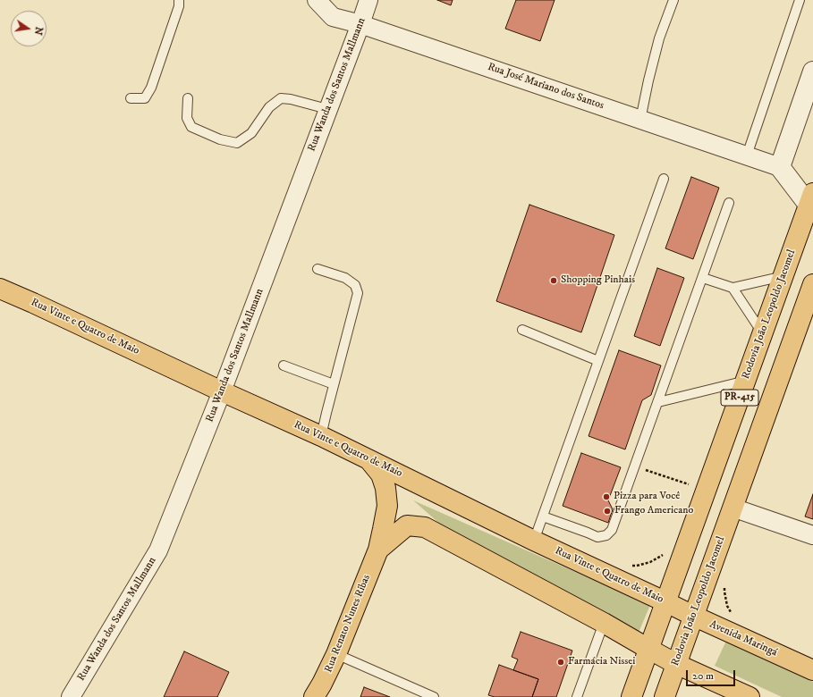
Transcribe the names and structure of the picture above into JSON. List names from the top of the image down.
{
  "streets": {
    "main road": [
      "Rodovia João Leopoldo Jacomel",
      "Rua Vinte e Quatro de Maio",
      "PR-415",
      "Rua Renato Nunes Ribas",
      "Avenida Maringá"
    ],
    "street": ["Rua Wanda dos Santos Mallmann", "Rua José Mariano dos Santos"]
  },
  "crossings": [
    ["Rua Wanda dos Santos Mallmann", "Rua José Mariano dos Santos"],
    ["Rua Wanda dos Santos Mallmann", "Rua Vinte e Quatro de Maio"],
    ["Rodovia João Leopoldo Jacomel", "Rua Vinte e Quatro de Maio"],
    ["Rodovia João Leopoldo Jacomel", "Avenida Maringá"],
    ["Rua Vinte e Quatro de Maio", "Rua Renato Nunes Ribas"],
    ["Rua Vinte e Quatro de Maio", "Avenida Maringá"]
  ],
  "places": [
    "Shopping Pinhais",
    "Pizza para Você",
    "Frango Americano",
    "Farmácia Nissei"
  ],
  "scale_bar": "20 m",
  "north": "right"
}
